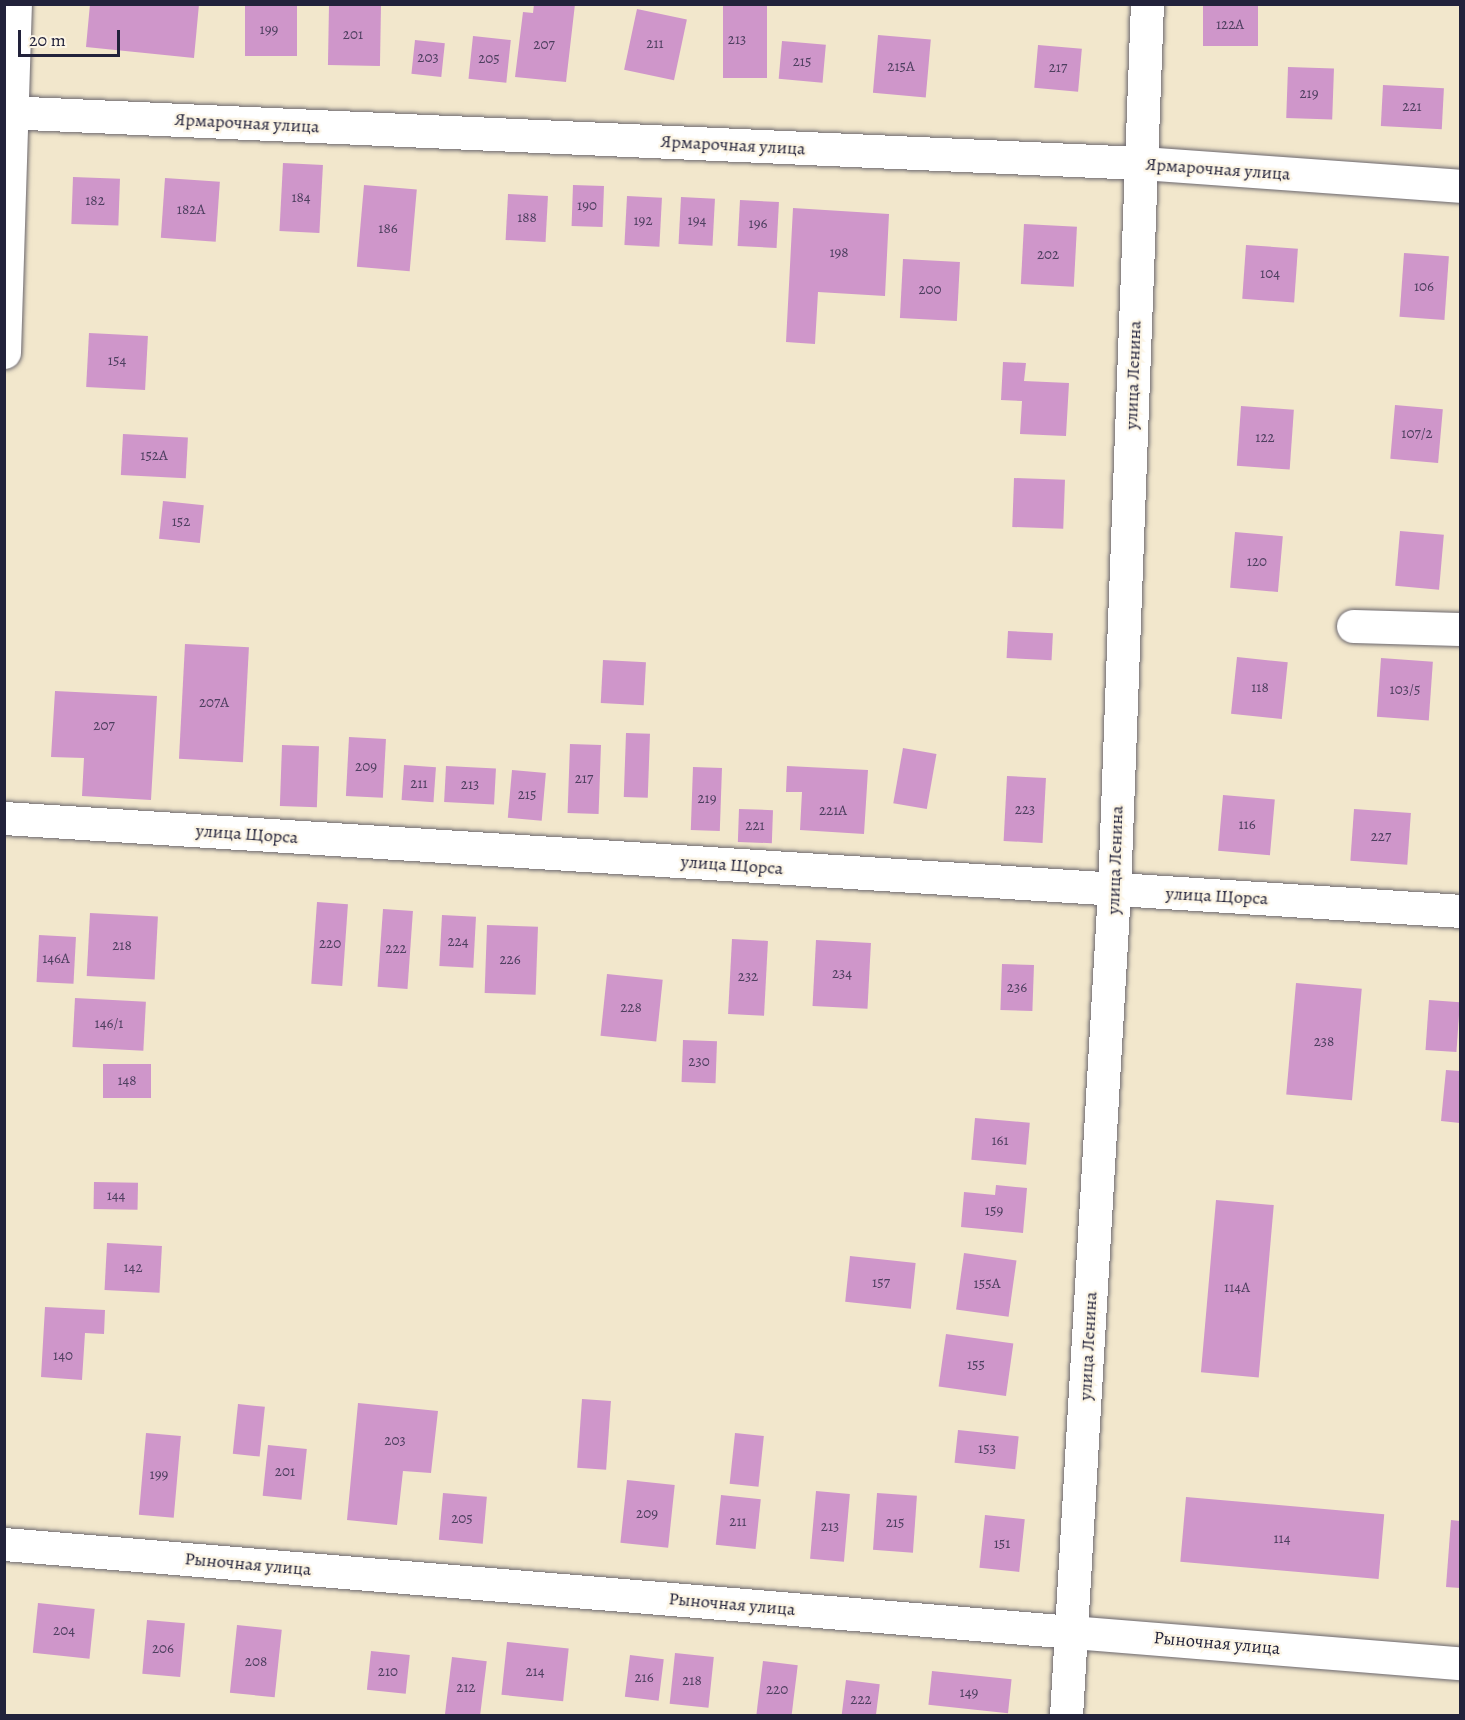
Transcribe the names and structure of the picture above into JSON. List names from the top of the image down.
{
  "streets": {
    "street": [
      "Ярмарочная улица",
      "улица Ленина",
      "улица Щорса",
      "Рыночная улица"
    ]
  },
  "crossings": [
    ["Ярмарочная улица", "улица Ленина"],
    ["улица Ленина", "улица Щорса"],
    ["улица Ленина", "Рыночная улица"]
  ],
  "house_numbers": [
    "122А",
    "199",
    "201",
    "213",
    "211",
    "207",
    "203",
    "205",
    "215",
    "215А",
    "217",
    "219",
    "221",
    "184",
    "182",
    "190",
    "182А",
    "188",
    "192",
    "194",
    "196",
    "186",
    "198",
    "202",
    "104",
    "106",
    "200",
    "154",
    "107/2",
    "122",
    "152А",
    "152",
    "120",
    "118",
    "103/5",
    "207А",
    "207",
    "209",
    "217",
    "211",
    "213",
    "215",
    "219",
    "223",
    "221А",
    "116",
    "221",
    "227",
    "224",
    "220",
    "218",
    "222",
    "146А",
    "226",
    "234",
    "232",
    "236",
    "228",
    "146/1",
    "238",
    "230",
    "148",
    "161",
    "144",
    "159",
    "142",
    "157",
    "155А",
    "114А",
    "140",
    "155",
    "203",
    "153",
    "201",
    "199",
    "209",
    "205",
    "211",
    "215",
    "213",
    "114",
    "151",
    "204",
    "206",
    "208",
    "210",
    "214",
    "216",
    "218",
    "212",
    "220",
    "149",
    "222"
  ],
  "scale_bar": "20 m"
}
